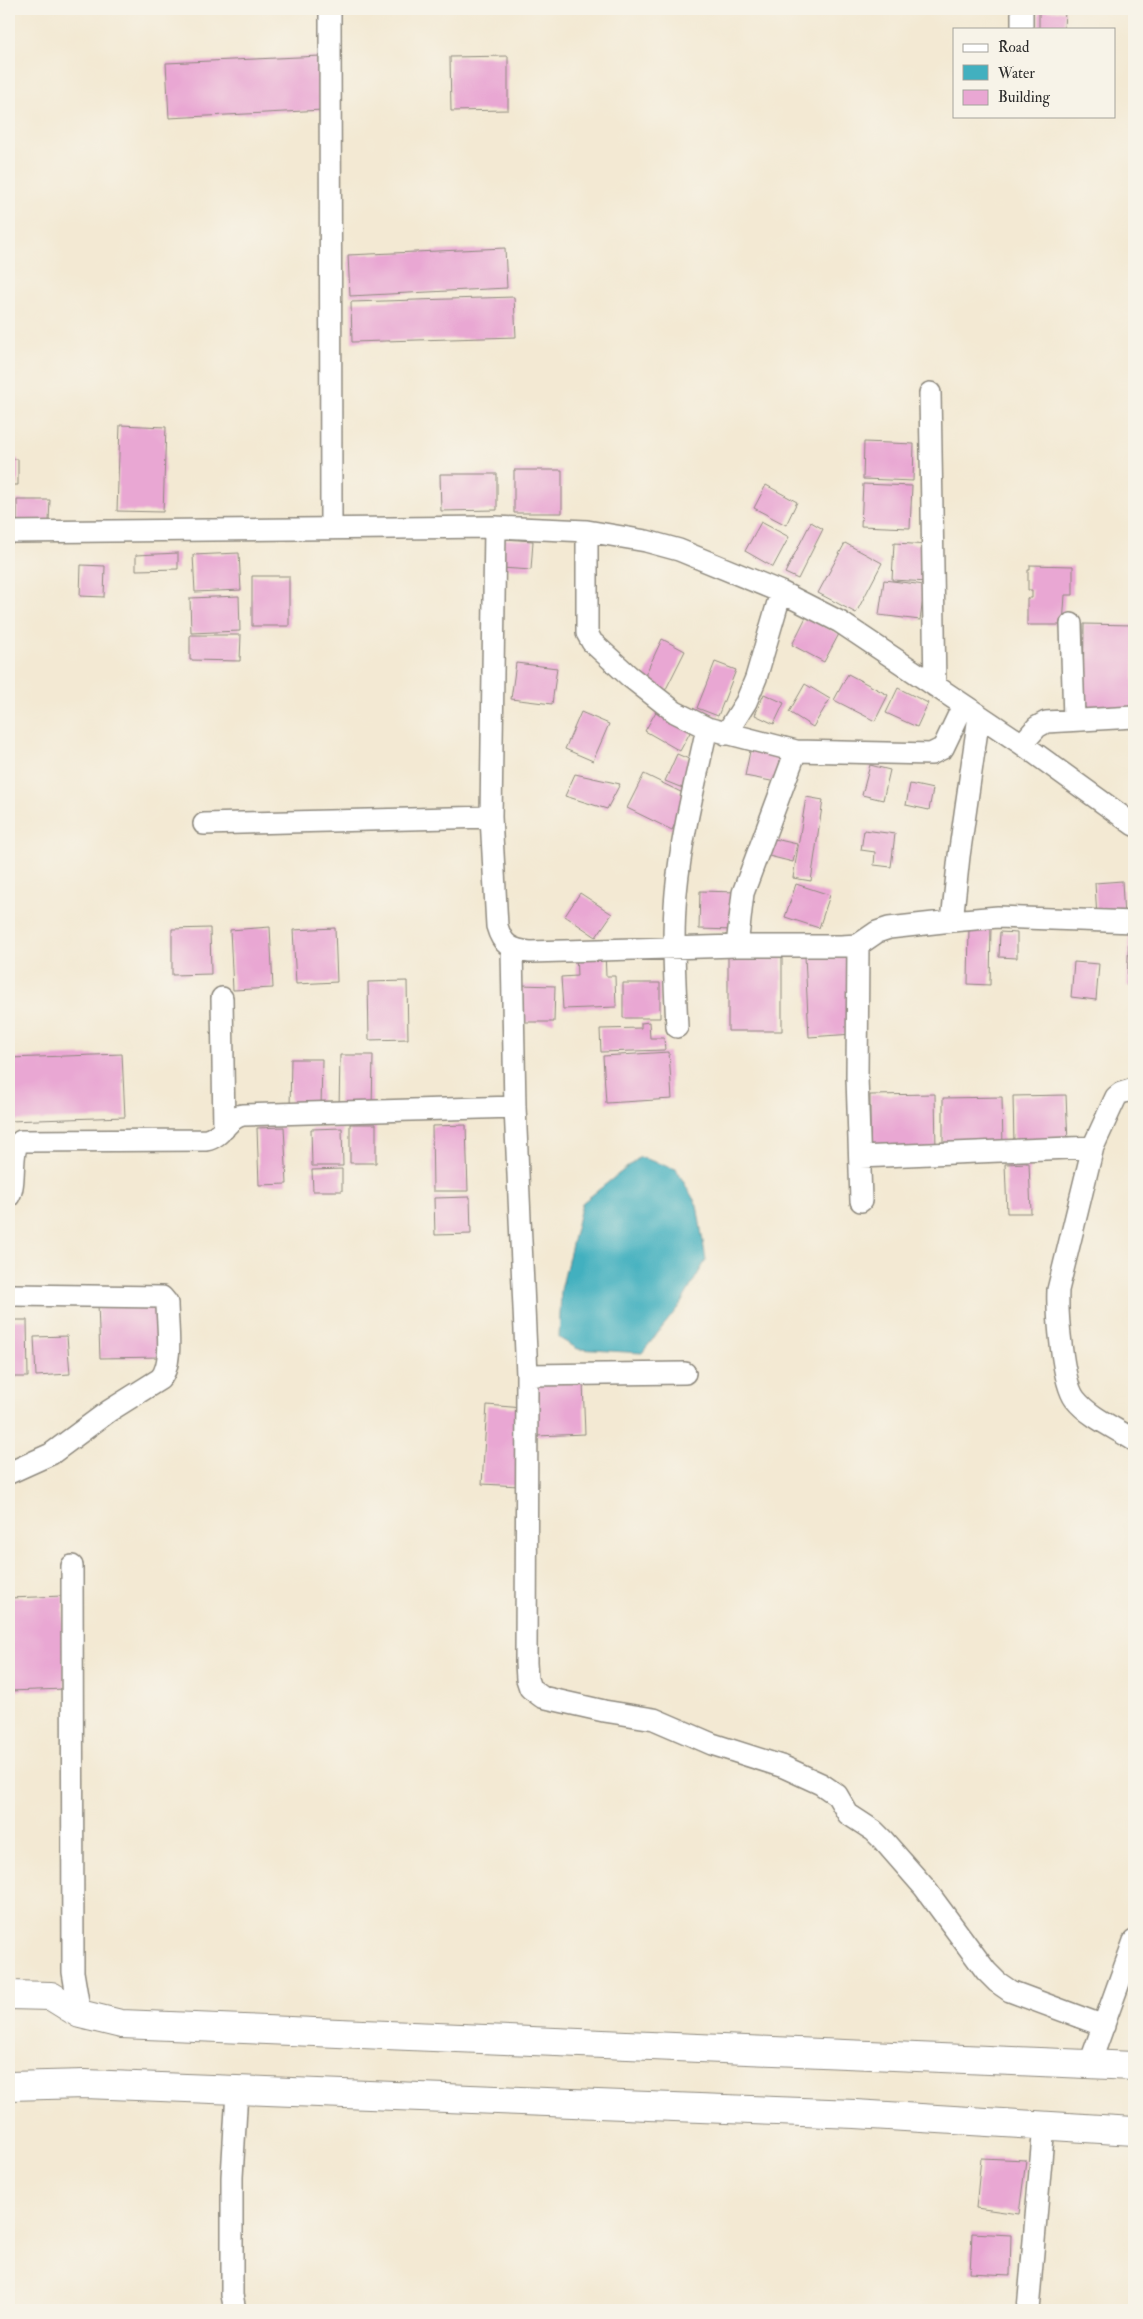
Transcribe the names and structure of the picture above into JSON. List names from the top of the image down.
{
  "legend": ["Road", "Water", "Building"]
}
